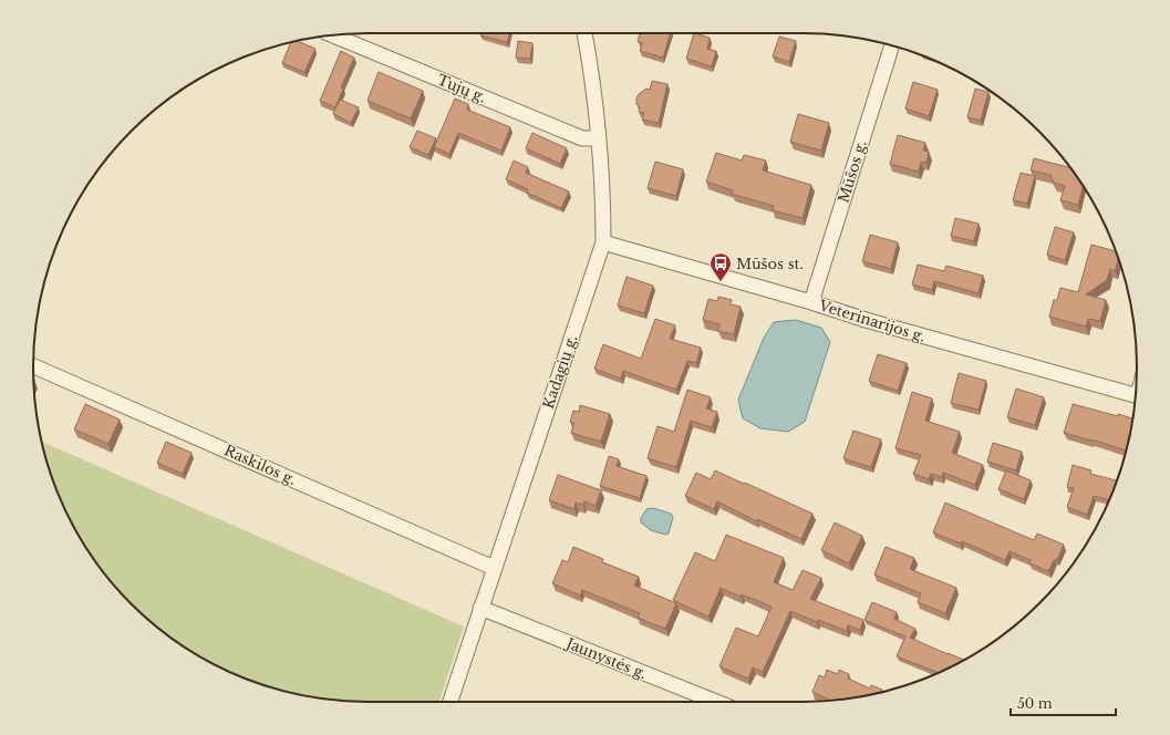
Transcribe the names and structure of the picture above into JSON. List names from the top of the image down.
{
  "streets": {
    "street": [
      "Tujų g.",
      "Mūšos g.",
      "Veterinarijos g.",
      "Kadagių g.",
      "Raskilos g.",
      "Jaunystės g."
    ]
  },
  "crossings": [
    ["Tujų g.", "Kadagių g."],
    ["Mūšos g.", "Veterinarijos g."],
    ["Veterinarijos g.", "Kadagių g."],
    ["Kadagių g.", "Raskilos g."],
    ["Kadagių g.", "Jaunystės g."]
  ],
  "places": {
    "bus stop": ["Mūšos st."]
  },
  "scale_bar": "50 m"
}
